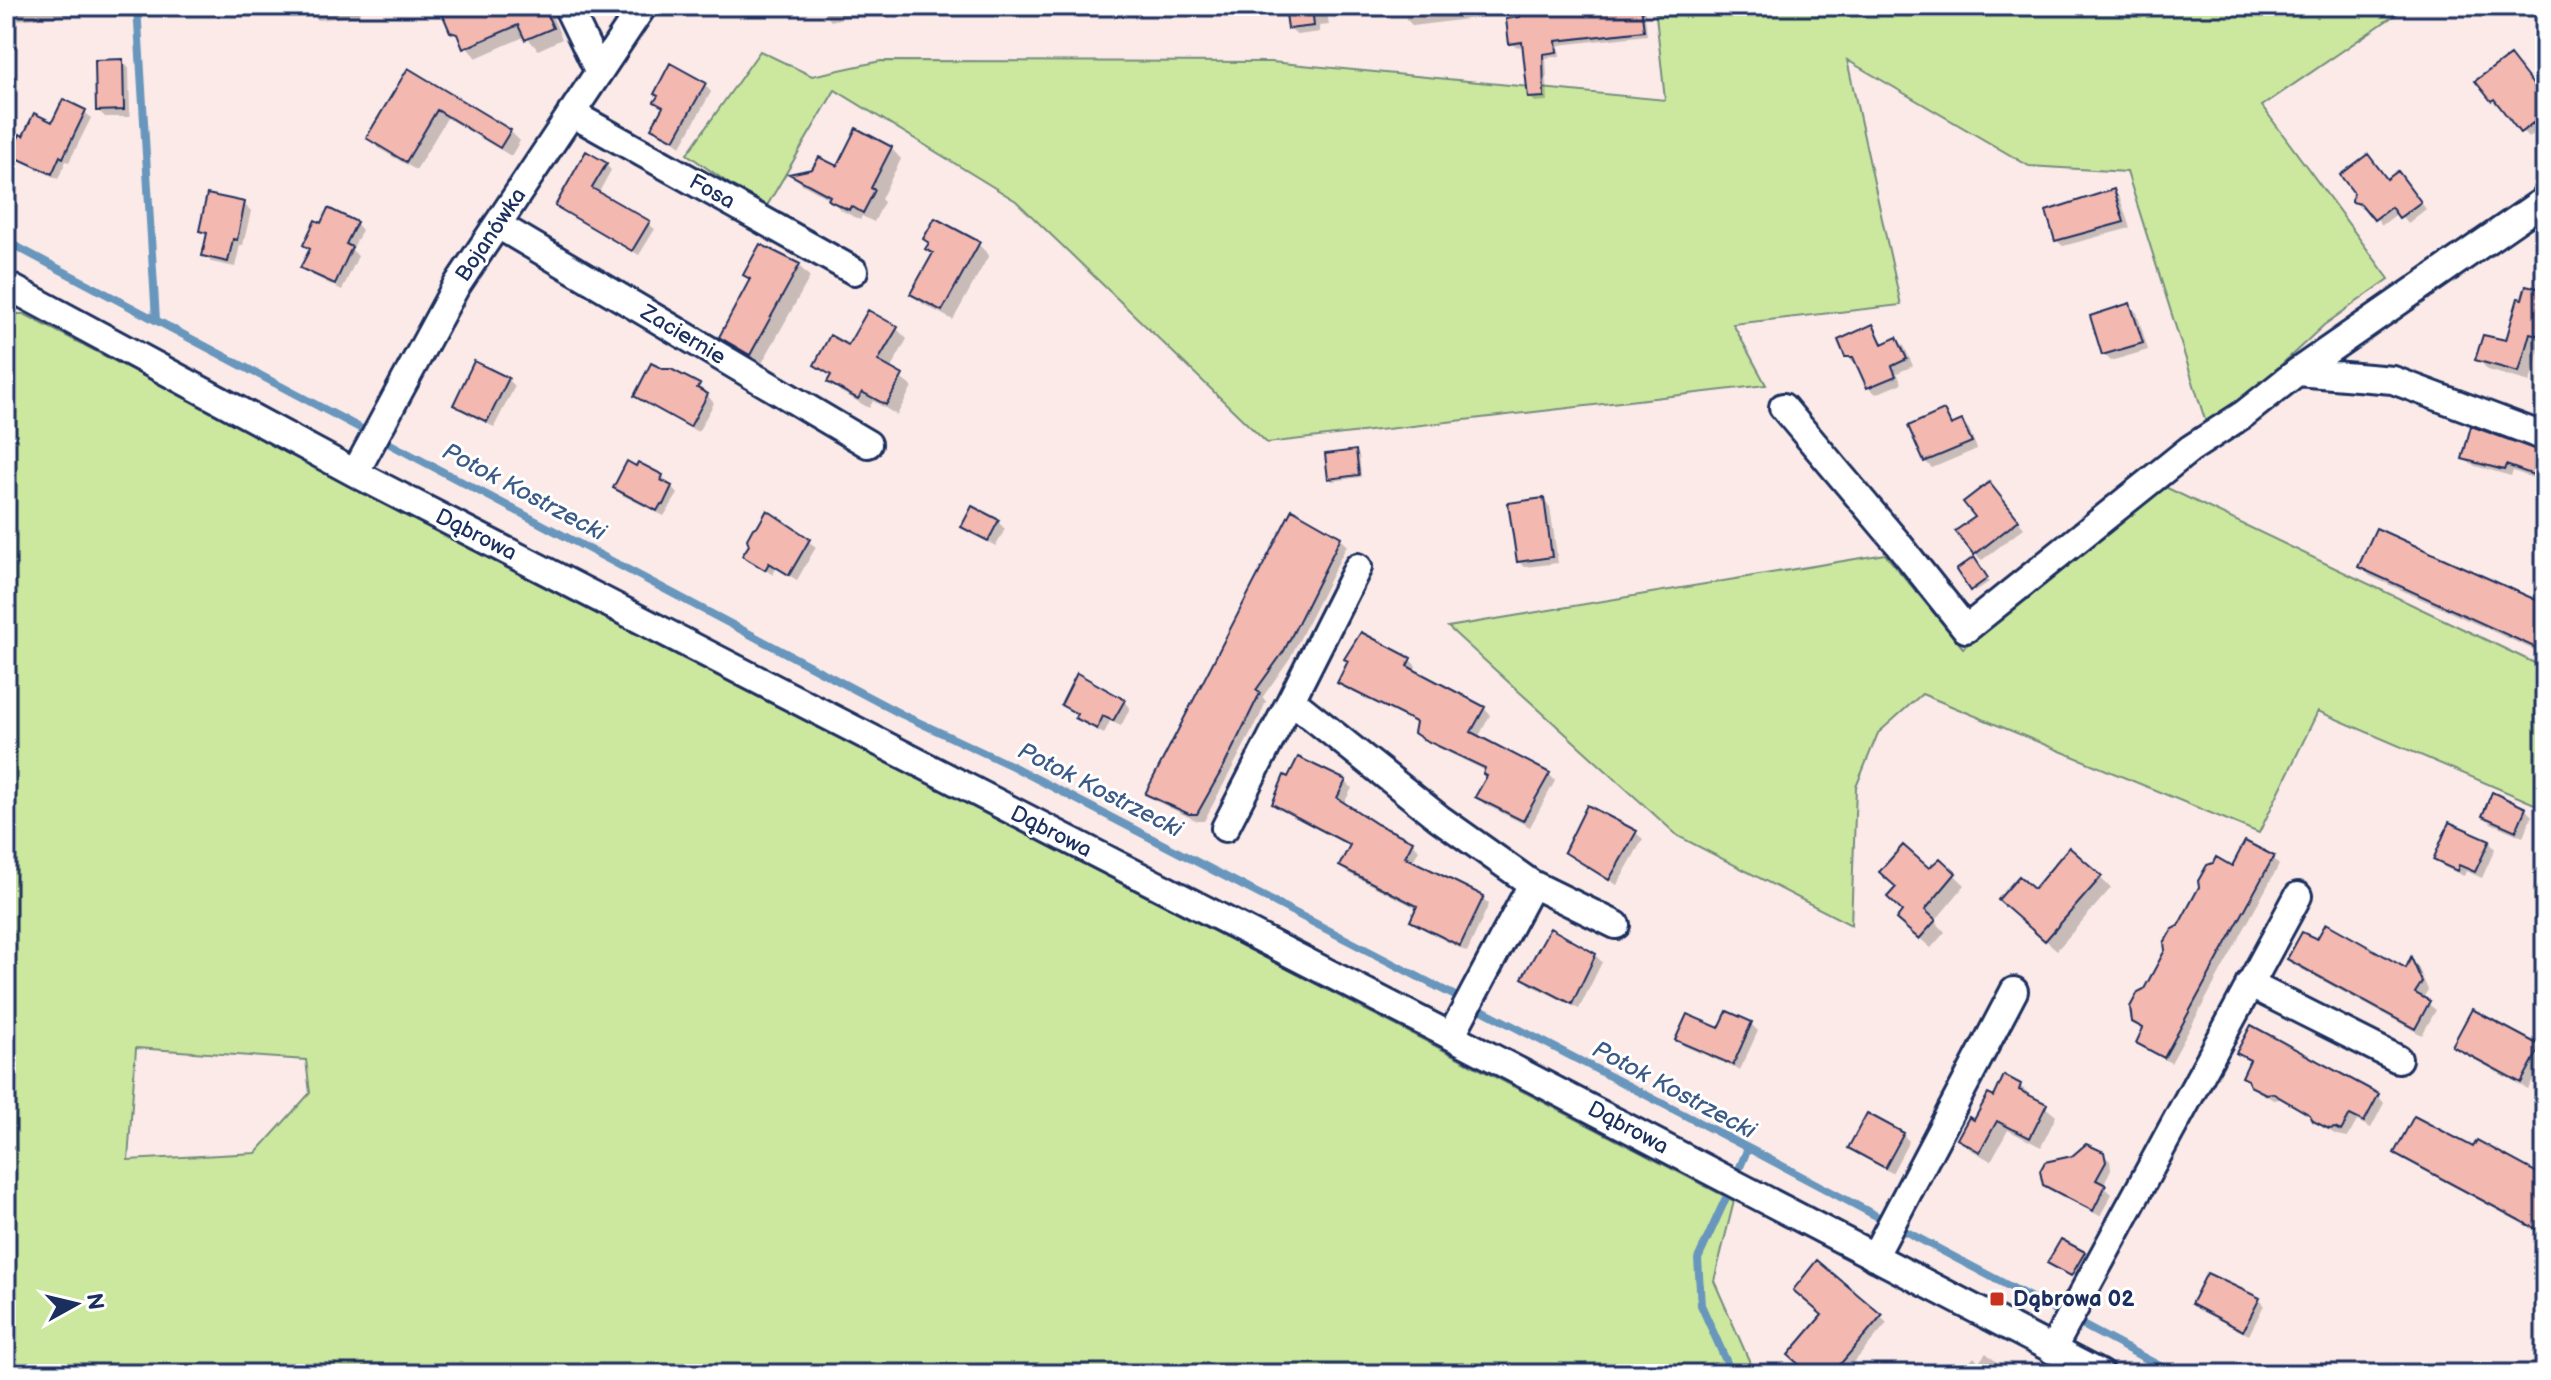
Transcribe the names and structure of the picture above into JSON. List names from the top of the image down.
{
  "streets": {
    "street": [
      "Fosa",
      "Bojanówka",
      "Zaciernie",
      "Dąbrowa"
    ]
  },
  "crossings": [
    ["Fosa", "Bojanówka"],
    ["Bojanówka", "Zaciernie"],
    ["Bojanówka", "Dąbrowa"]
  ],
  "water": ["Potok Kostrzecki"],
  "places": {
    "transit": ["Dąbrowa 02"]
  },
  "north": "right"
}
